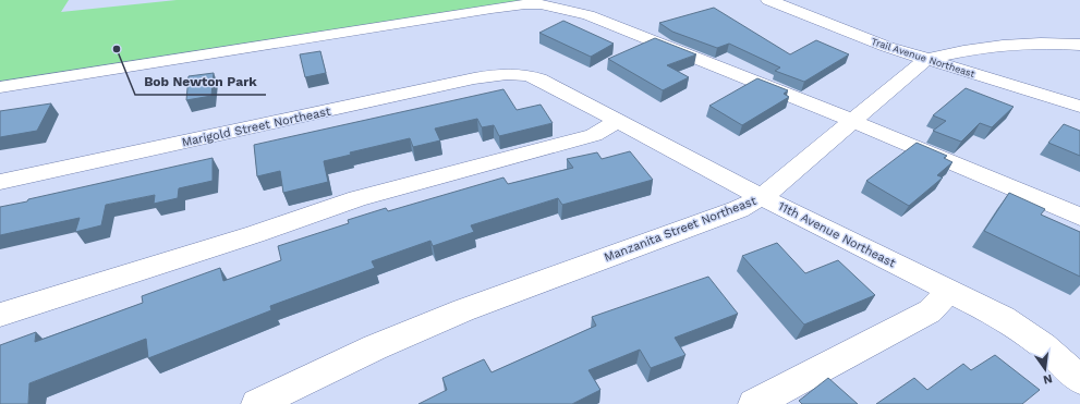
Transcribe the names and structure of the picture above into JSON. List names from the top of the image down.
{
  "streets": {
    "street": [
      "Trail Avenue Northeast",
      "Marigold Street Northeast",
      "Manzanita Street Northeast",
      "11th Avenue Northeast"
    ]
  },
  "crossings": [
    ["Trail Avenue Northeast", "Manzanita Street Northeast"],
    ["Marigold Street Northeast", "11th Avenue Northeast"],
    ["Manzanita Street Northeast", "11th Avenue Northeast"]
  ],
  "places": ["Bob Newton Park"],
  "north": "bottom"
}
